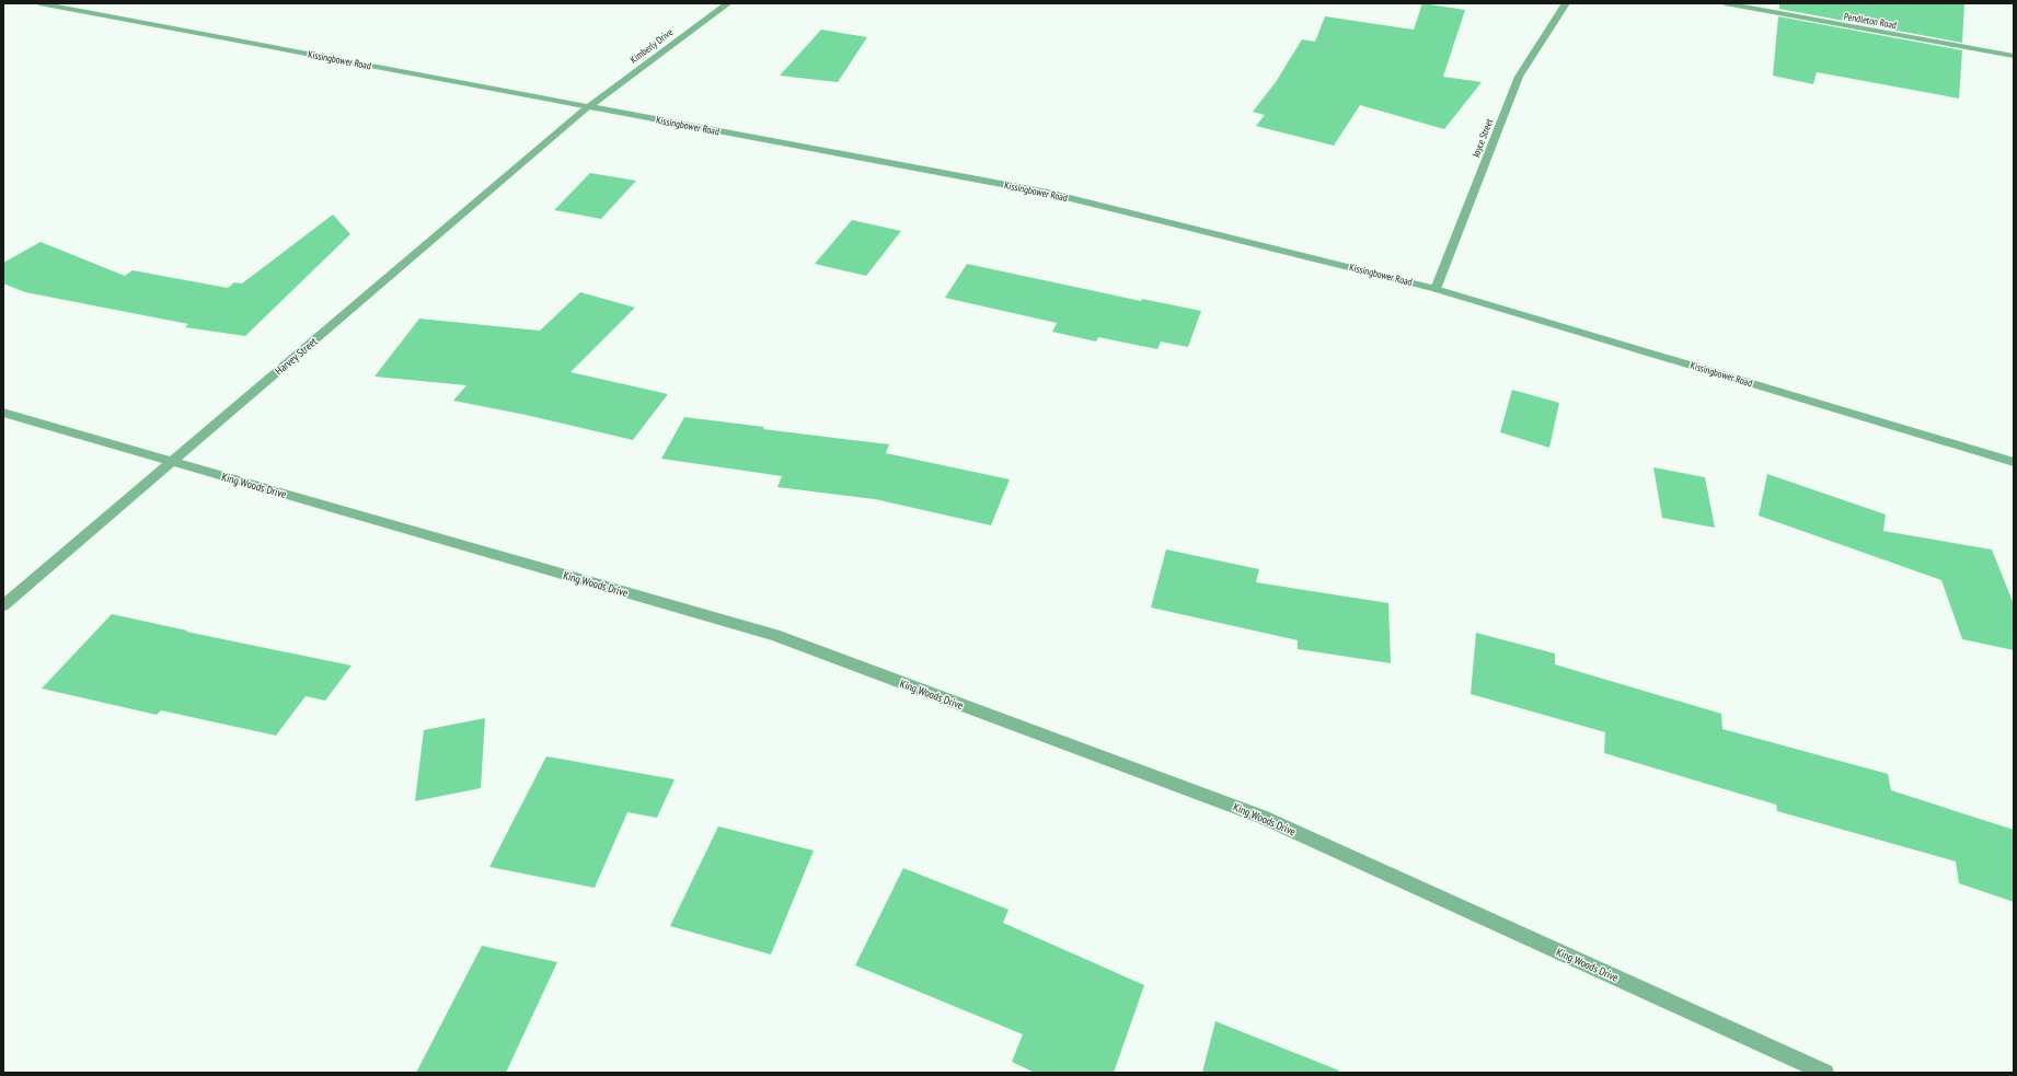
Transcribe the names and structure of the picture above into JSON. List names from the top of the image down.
{
  "streets": {
    "street": [
      "Pendleton Road",
      "Kimberly Drive",
      "Kissingbower Road",
      "Joyce Street",
      "Harvey Street",
      "King Woods Drive"
    ]
  },
  "crossings": [
    ["Kimberly Drive", "Kissingbower Road"],
    ["Kimberly Drive", "Harvey Street"],
    ["Kissingbower Road", "Joyce Street"],
    ["Kissingbower Road", "Harvey Street"],
    ["Harvey Street", "King Woods Drive"]
  ]
}
